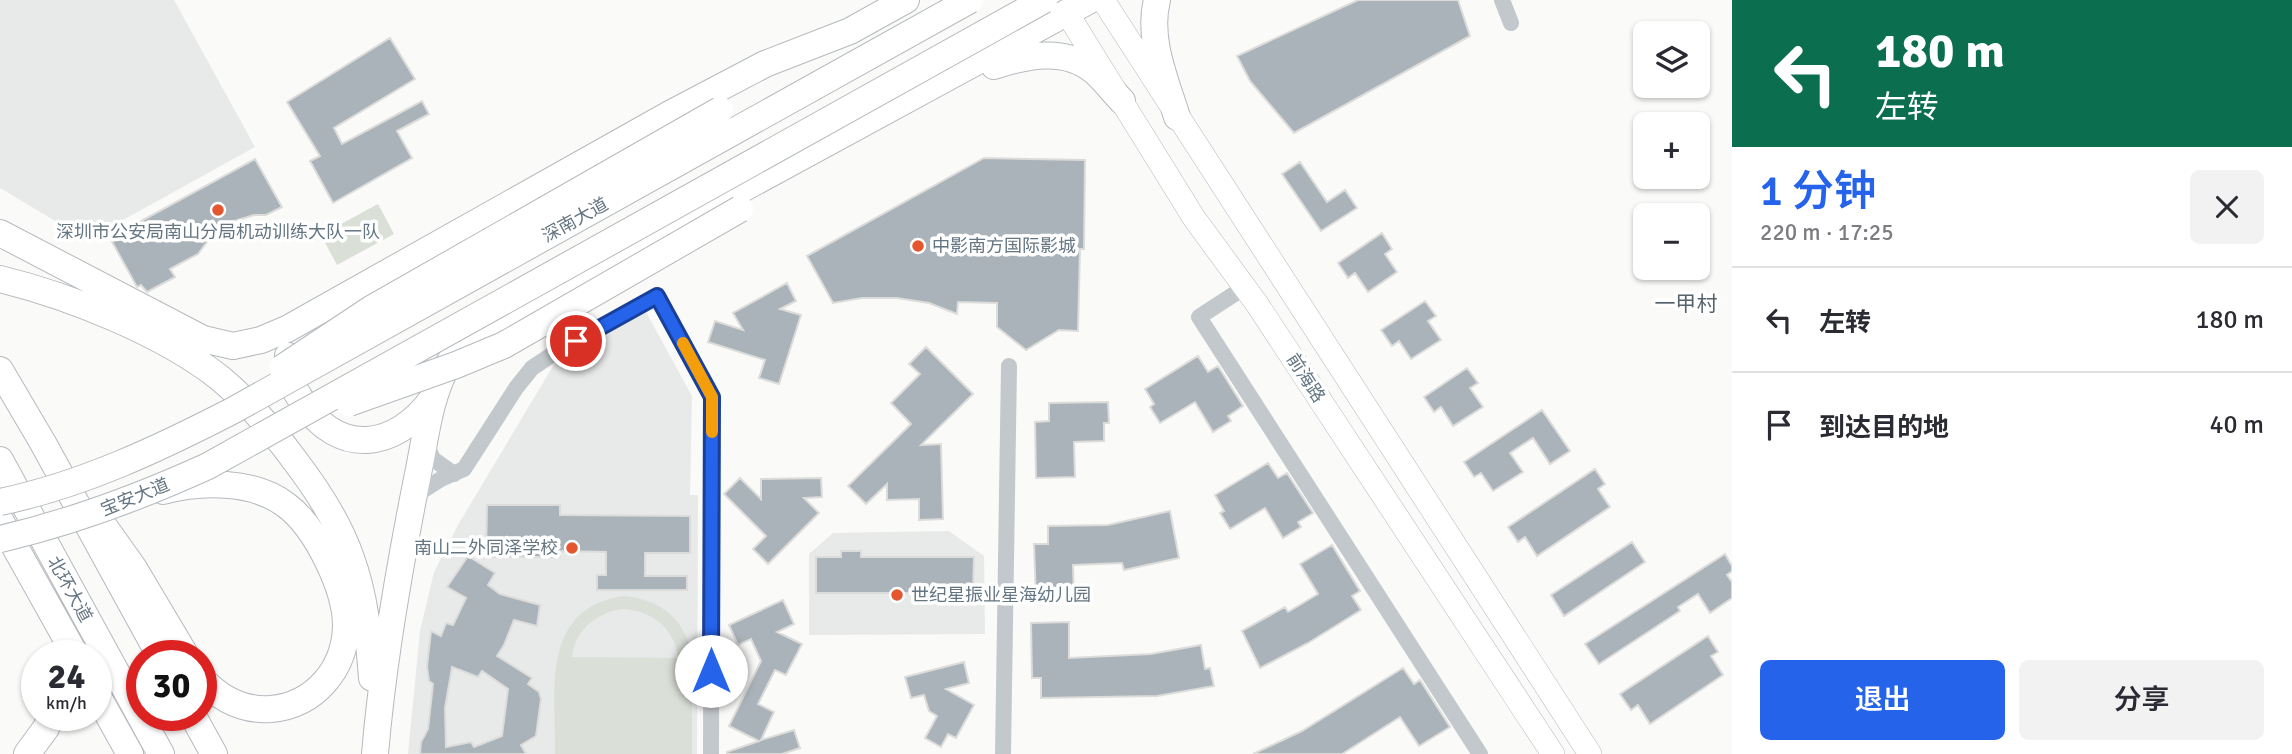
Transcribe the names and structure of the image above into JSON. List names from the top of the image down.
{
  "streets": {
    "main road": [
      "深南大道",
      "前海路",
      "宝安大道",
      "北环大道"
    ]
  },
  "crossings": [
    ["深南大道", "前海路"],
    ["深南大道", "宝安大道"]
  ],
  "districts": ["一甲村"],
  "places": [
    "深圳市公安局南山分局机动训练大队一队",
    "中影南方国际影城",
    "南山二外同泽学校",
    "世纪星振业星海幼儿园"
  ],
  "page": {
    "turn": ["180 m", "左转"],
    "map_buttons": ["+", "−"],
    "heading": ["1 分钟", "220 m · 17:25"],
    "list": [
      {
        "name": "左转",
        "value": "180 m"
      },
      {
        "name": "到达目的地",
        "value": "40 m"
      }
    ],
    "speed": "24 km/h",
    "limit": "30",
    "buttons": ["退出", "分享"]
  }
}
